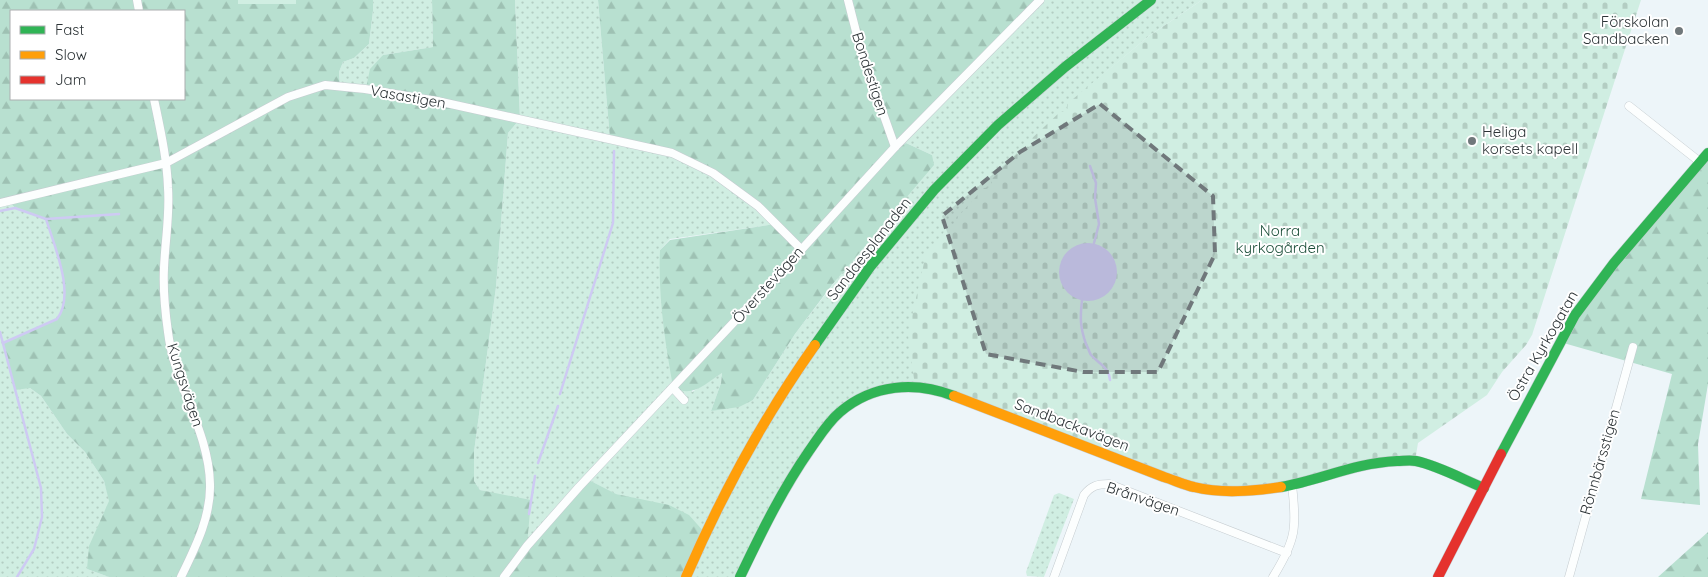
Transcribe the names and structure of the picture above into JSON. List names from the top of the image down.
{
  "streets": {
    "street": [
      "Bondestigen",
      "Vasastigen",
      "Sandaesplanaden",
      "Överstevägen",
      "Östra Kyrkogatan",
      "Kungsvägen",
      "Sandbackavägen",
      "Rönnbärsstigen",
      "Brånvägen"
    ]
  },
  "crossings": [
    ["Bondestigen", "Överstevägen"],
    ["Vasastigen", "Överstevägen"],
    ["Vasastigen", "Kungsvägen"],
    ["Östra Kyrkogatan", "Sandbackavägen"]
  ],
  "parks": ["Norra kyrkogården"],
  "places": ["Förskolan Sandbacken", "Heliga korsets kapell"],
  "legend": ["Fast", "Slow", "Jam"]
}
